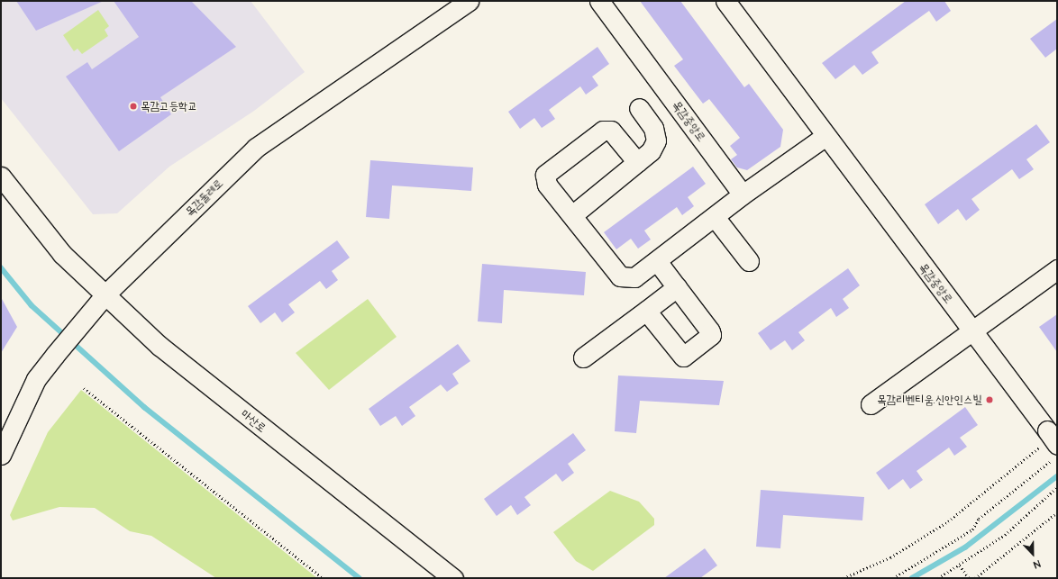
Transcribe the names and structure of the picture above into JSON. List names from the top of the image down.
{
  "streets": {
    "street": ["목감중앙로", "목감둘레로", "마산로"]
  },
  "crossings": [
    ["목감둘레로", "마산로"]
  ],
  "places": ["목감고등학교", "목감리벤티움.신안인스빌"],
  "north": "bottom"
}
